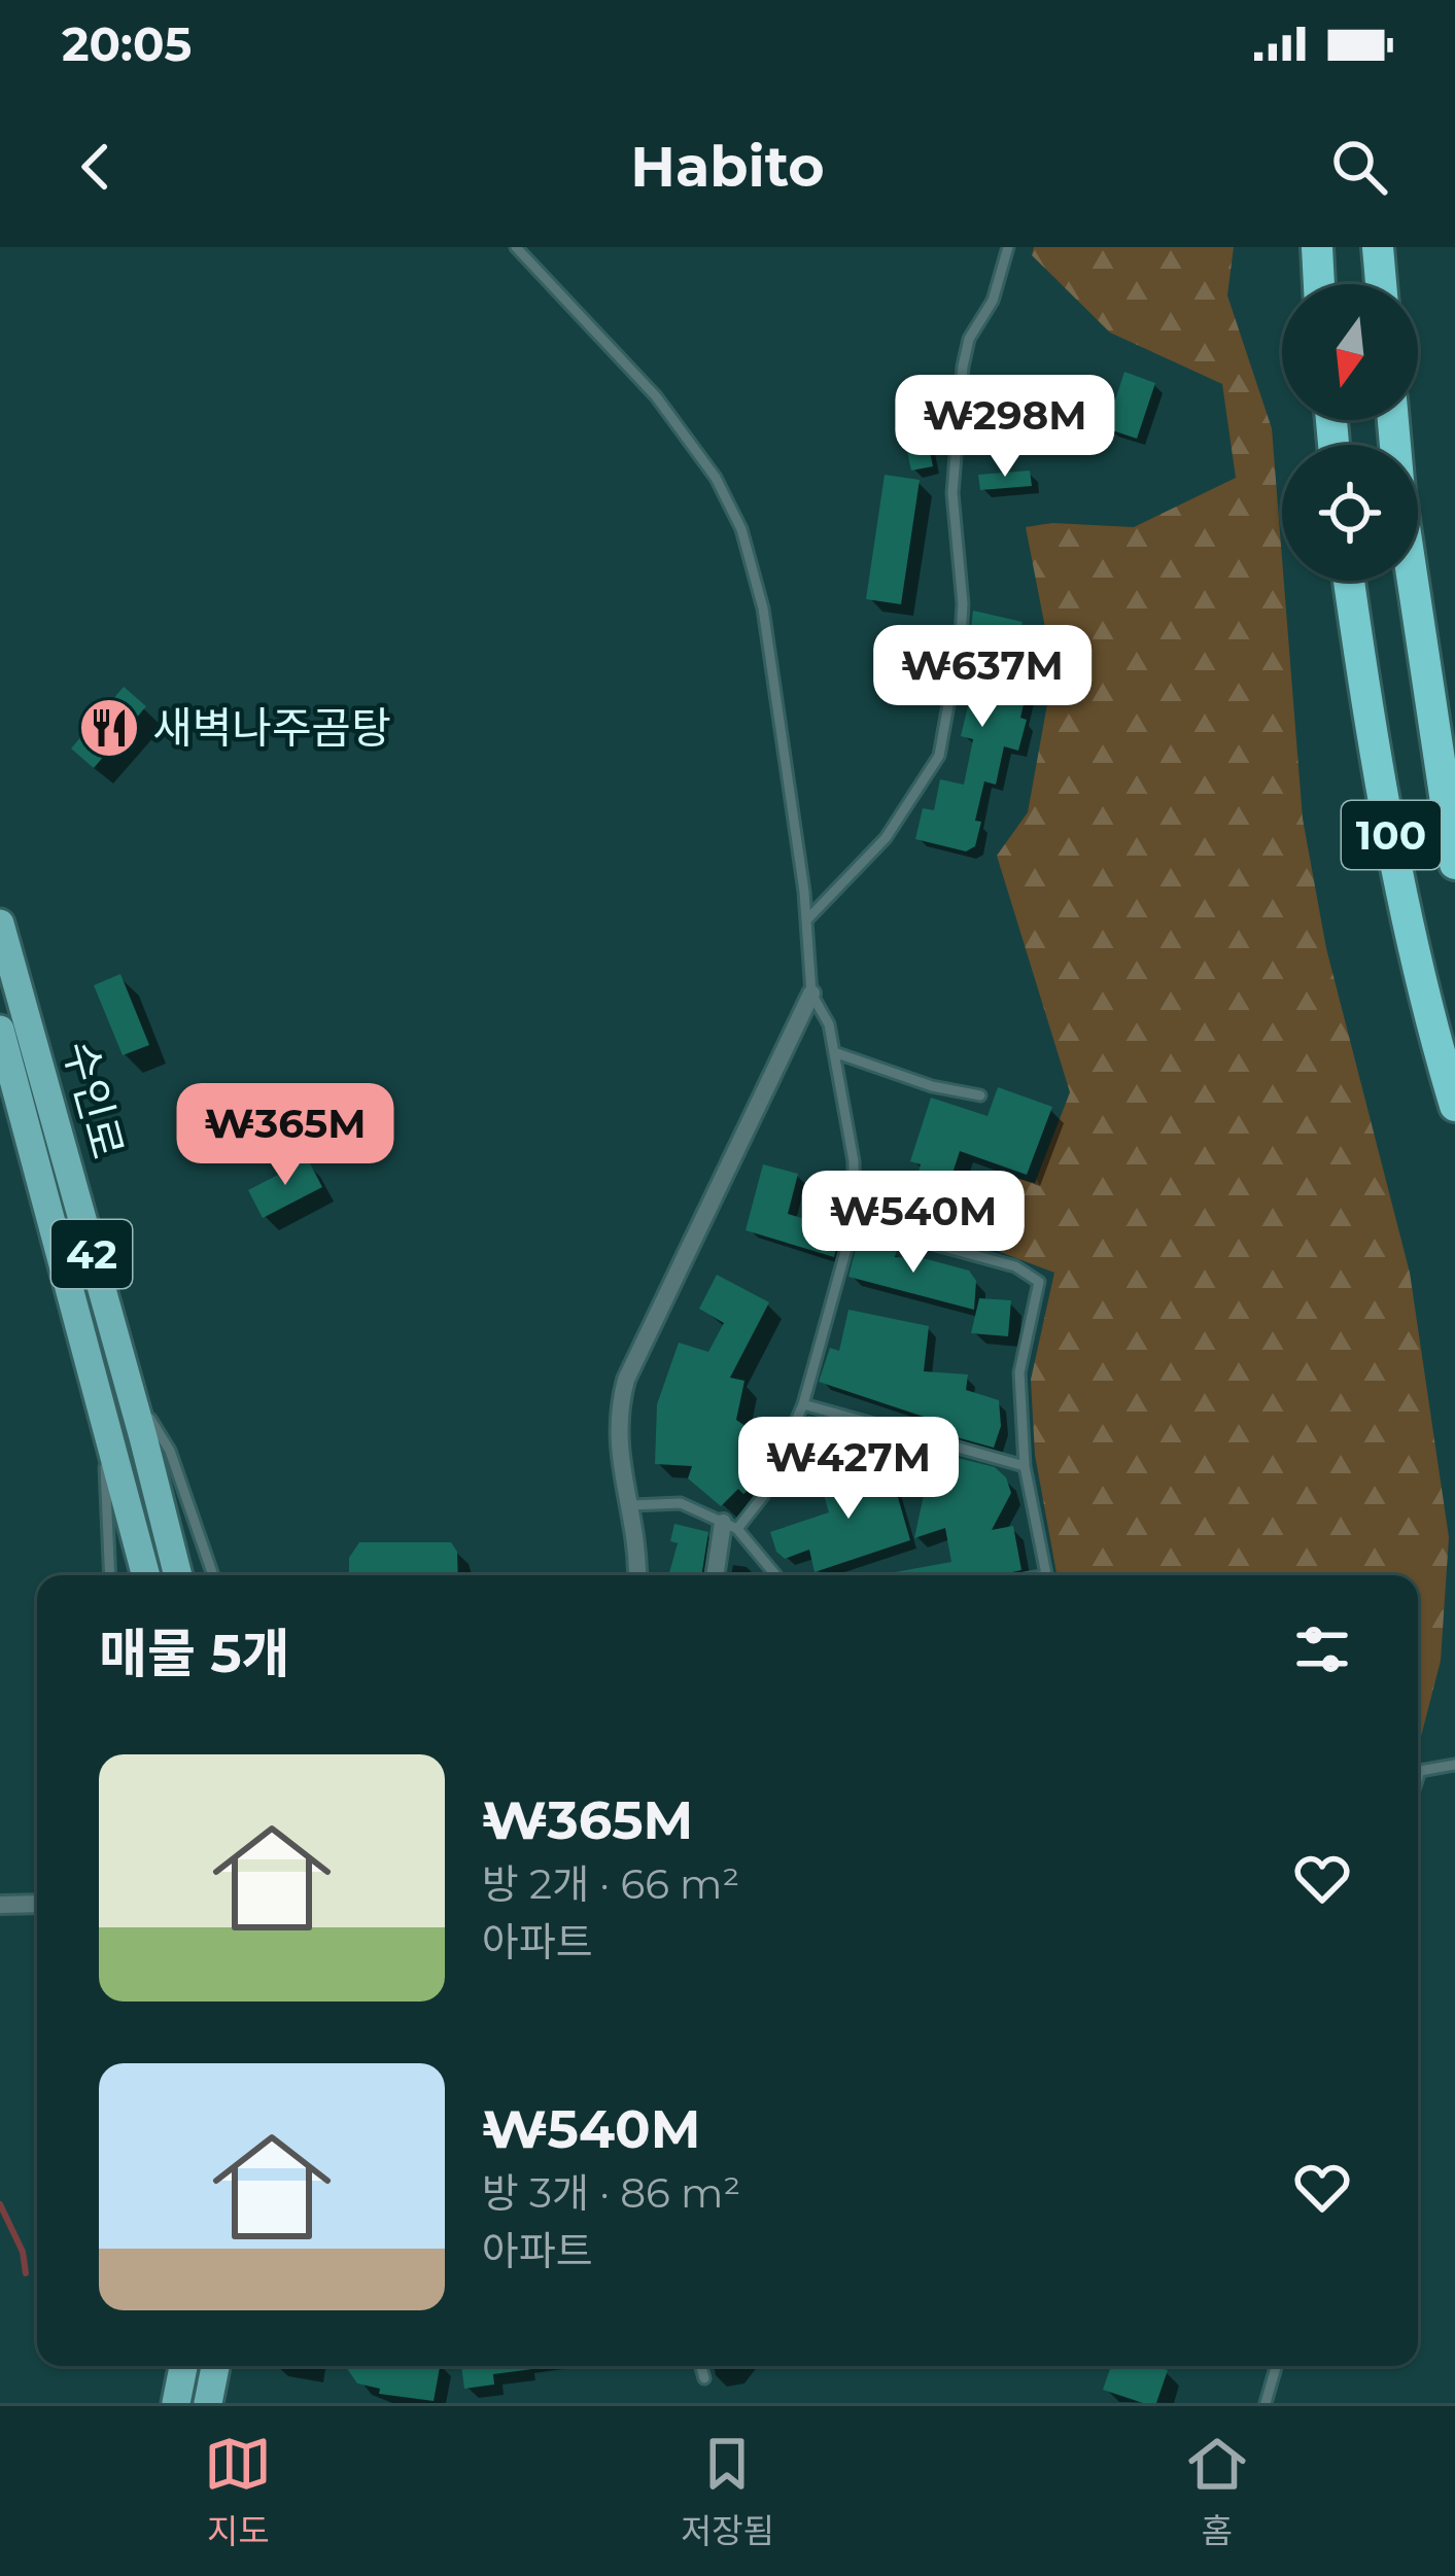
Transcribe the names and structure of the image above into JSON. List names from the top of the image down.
{
  "streets": {
    "highway": ["100"],
    "main road": ["수인로", "42"]
  },
  "places": {
    "restaurant": ["새벽나주곰탕"]
  },
  "north": "bottom",
  "page": {
    "status": "20:05",
    "header": "Habito",
    "price": [
      "₩298M",
      "₩637M",
      "₩365M",
      "₩540M",
      "₩427M"
    ],
    "heading": "매물 5개",
    "list": [
      {
        "name": "₩365M",
        "note": "방 2개 · 66 m² · 아파트"
      },
      {
        "name": "₩540M",
        "note": "방 3개 · 86 m² · 아파트"
      }
    ],
    "tabs": ["지도", "저장됨", "홈"]
  }
}
